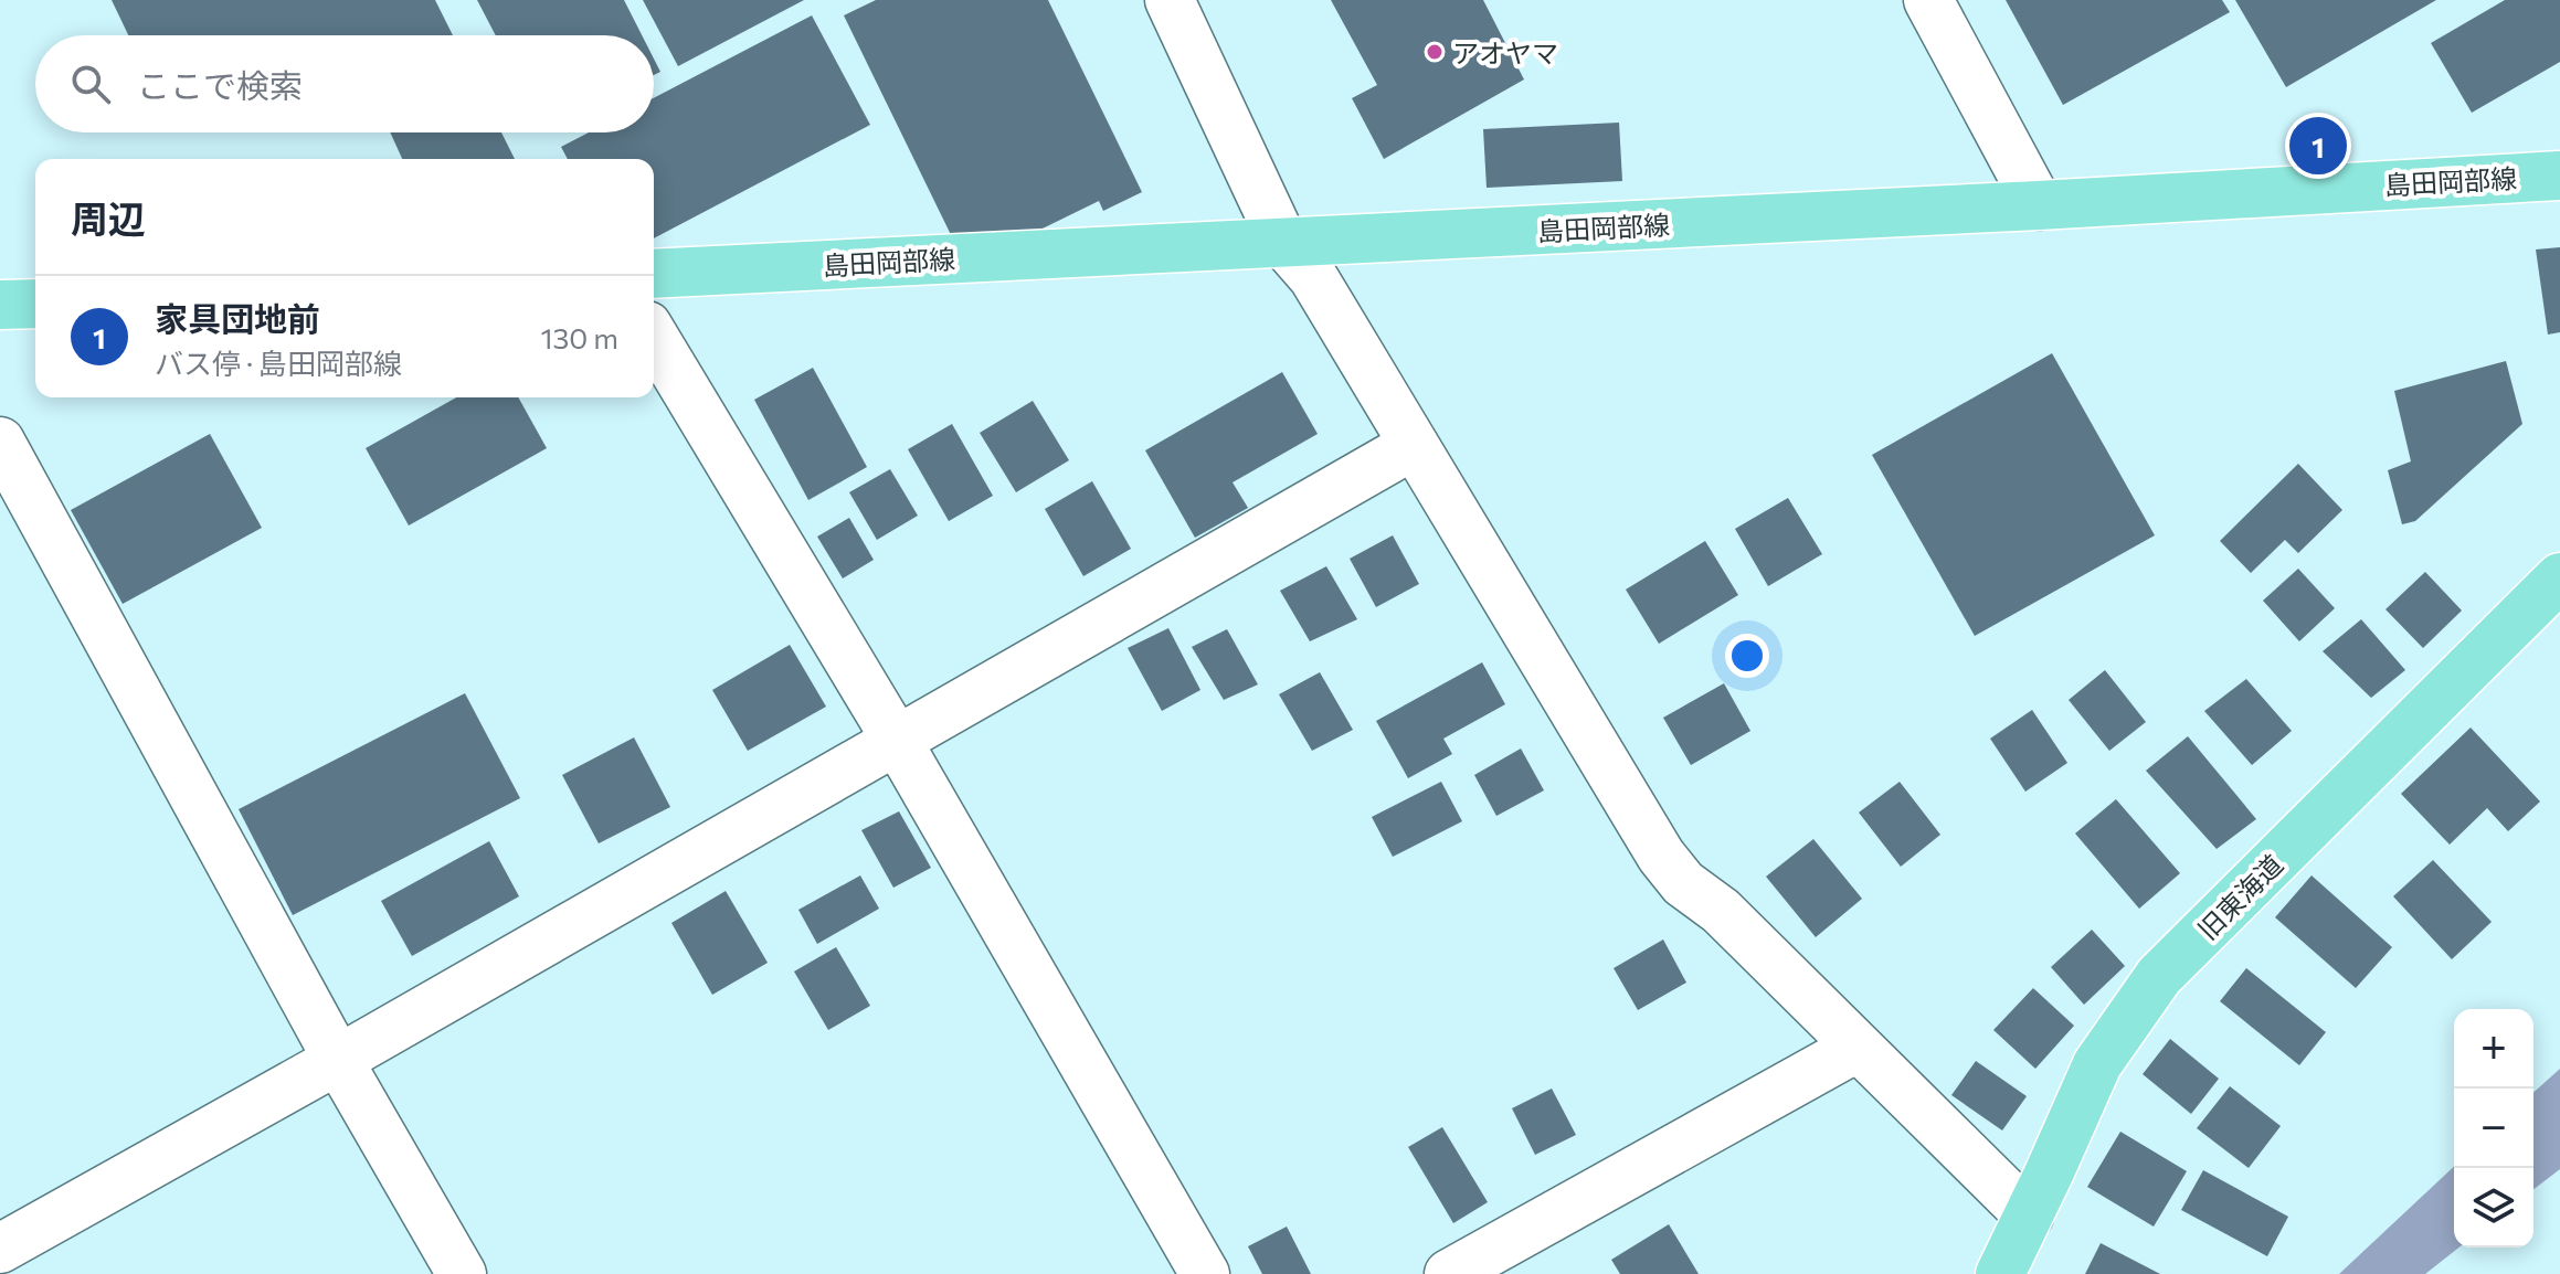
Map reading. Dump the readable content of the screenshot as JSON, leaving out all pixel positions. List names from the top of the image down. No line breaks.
{"streets":{"main road":["島田岡部線","旧東海道"]},"places":["アオヤマ"],"page":{"search":"ここで検索","pins":"1","heading":"周辺","list":[{"mark":"1","name":"家具団地前","note":"バス停 · 島田岡部線","value":"130 m"}],"map_buttons":["+","−"]}}
